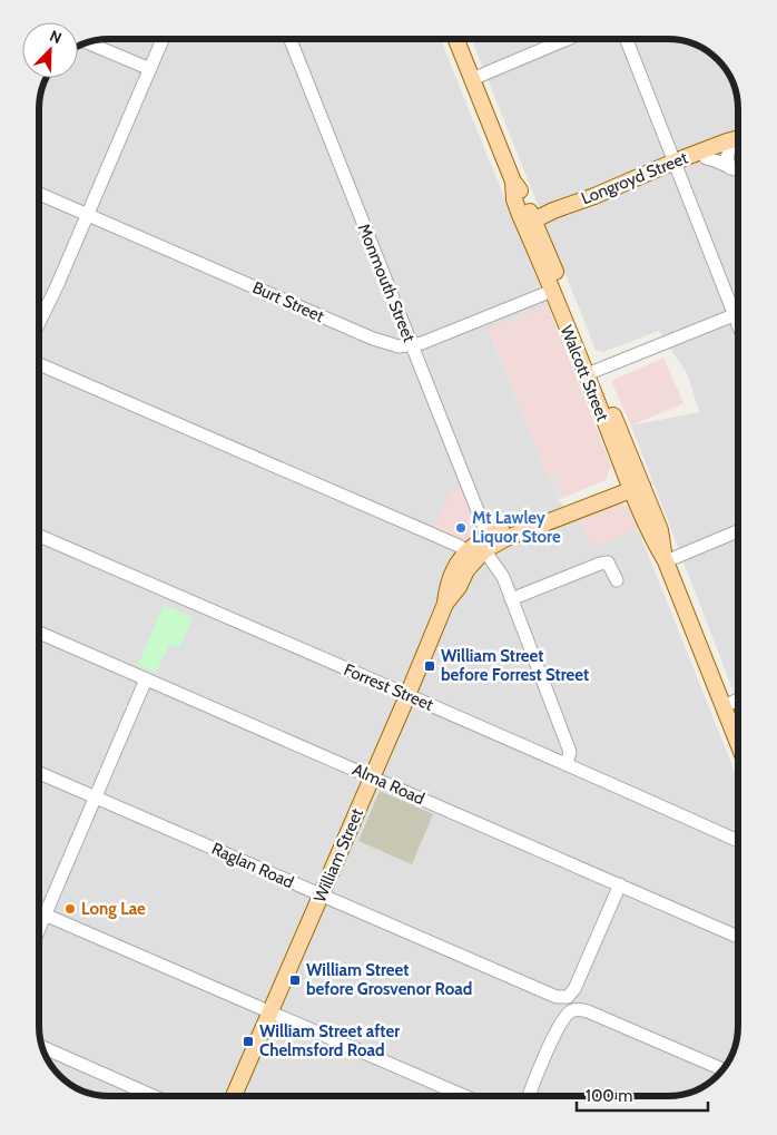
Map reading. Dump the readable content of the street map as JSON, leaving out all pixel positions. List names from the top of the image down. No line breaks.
{"streets":{"main road":["Longroyd Street","Walcott Street","William Street"],"street":["Monmouth Street","Burt Street","Forrest Street","Alma Road","Raglan Road"]},"crossings":[["Longroyd Street","Walcott Street"],["Monmouth Street","Burt Street"],["Monmouth Street","Forrest Street"],["Monmouth Street","William Street"],["Burt Street","Walcott Street"],["Walcott Street","William Street"],["Forrest Street","William Street"],["Alma Road","William Street"],["Alma Road","Raglan Road"],["William Street","Raglan Road"]],"places":{"other":["Mt Lawley Liquor Store","Long Lae"],"transit":["William Street before Forrest Street","William Street before Grosvenor Road","William Street after Chelmsford Road"]},"scale_bar":"100 m","north":"top right"}
